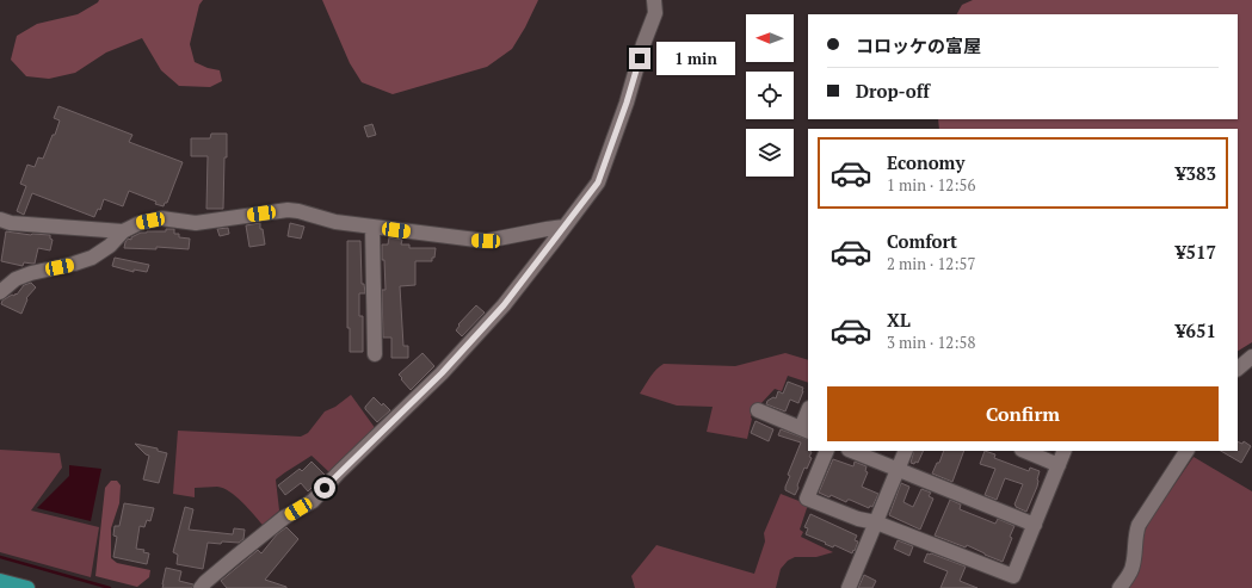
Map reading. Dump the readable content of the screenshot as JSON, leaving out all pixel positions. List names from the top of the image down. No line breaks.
{"north":"left","page":{"banner":["コロッケの富屋","Drop-off"],"bubble":"1 min","list":[{"name":"Economy","note":"1 min · 12:56","value":"¥383"},{"name":"Comfort","note":"2 min · 12:57","value":"¥517"},{"name":"XL","note":"3 min · 12:58","value":"¥651"}],"buttons":"Confirm"}}
